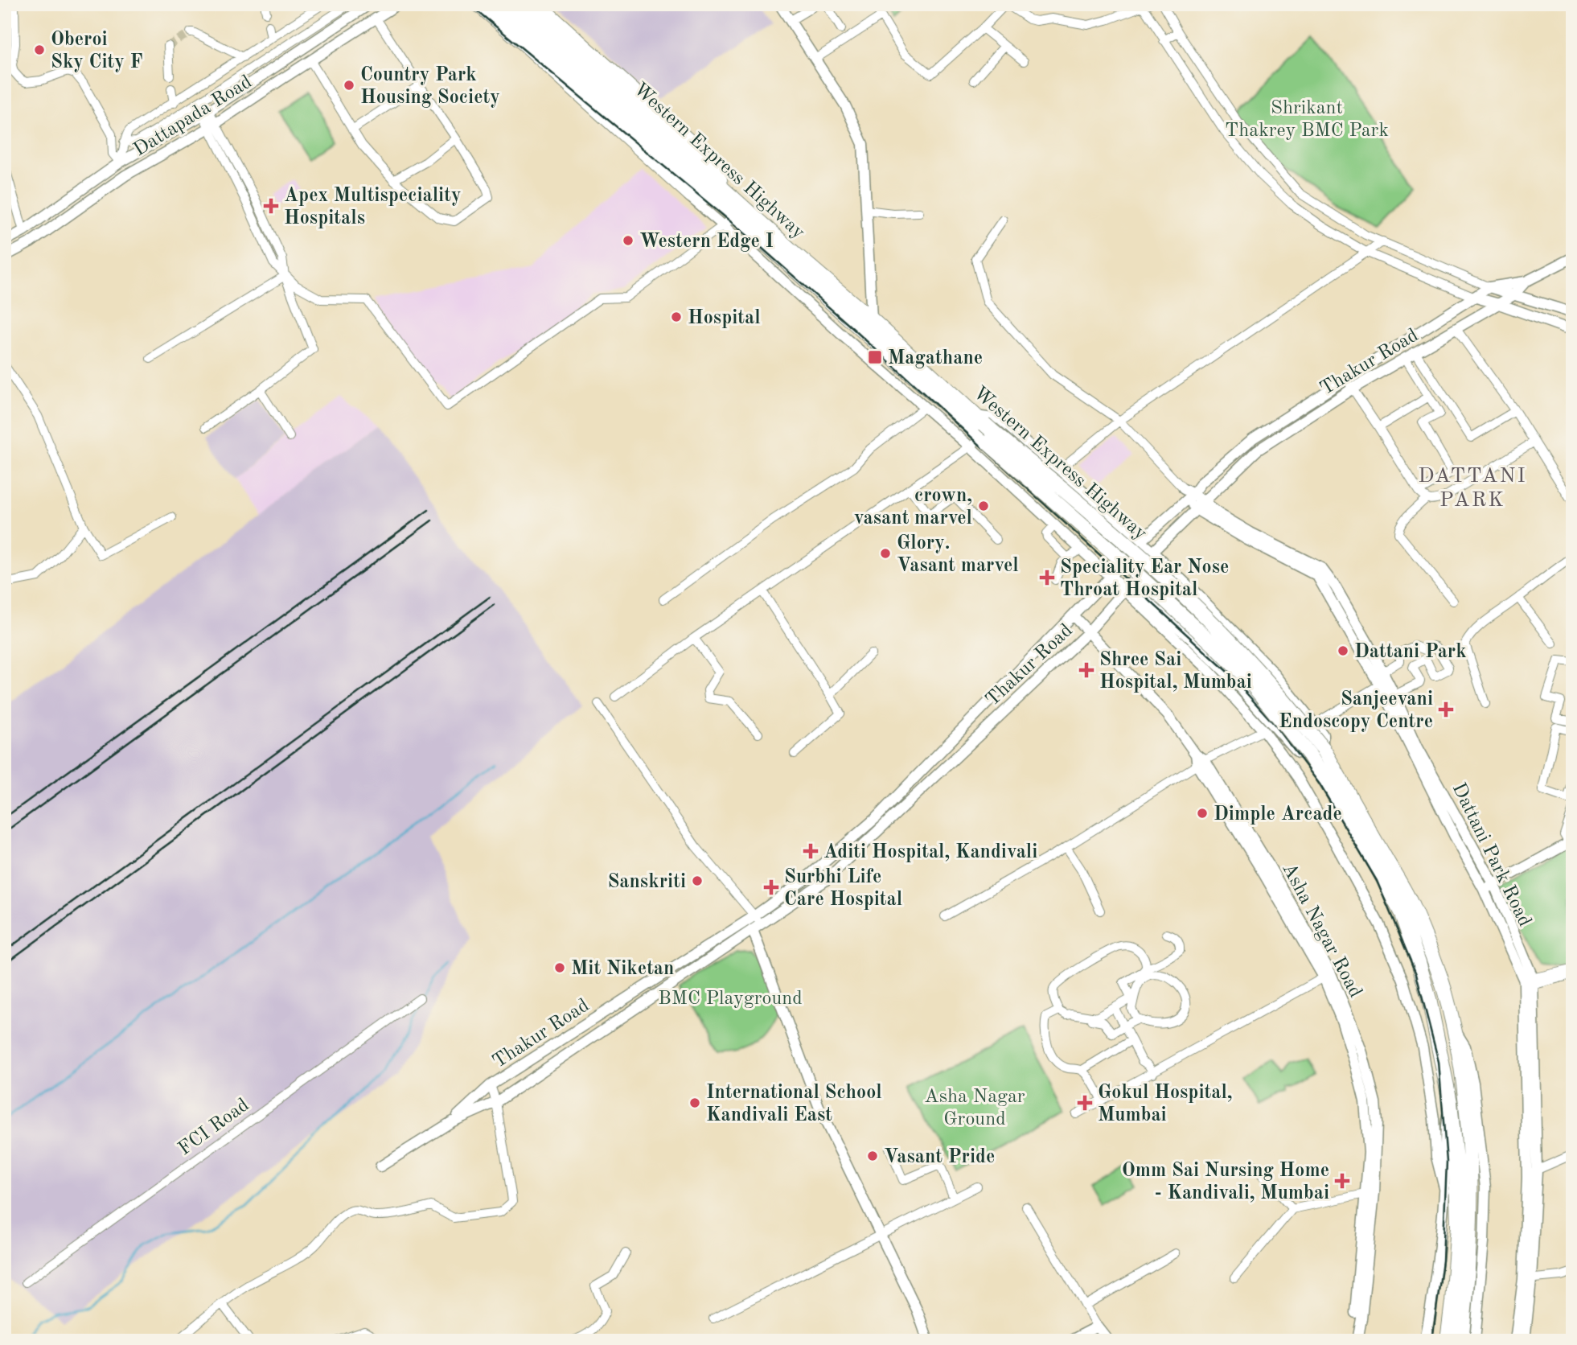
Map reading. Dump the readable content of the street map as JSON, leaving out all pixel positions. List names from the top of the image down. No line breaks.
{"streets":{"highway":["Western Express Highway"],"street":["Dattapada Road","Thakur Road","Dattani Park Road","Asha Nagar Road","FCI Road"]},"crossings":[["Thakur Road","Dattani Park Road"],["Thakur Road","Asha Nagar Road"]],"districts":["DATTANI PARK"],"parks":["Shrikant Thakrey BMC Park","BMC Playground","Asha Nagar Ground"],"places":{"other":["Oberoi Sky City F","Country Park Housing Society","Western Edge I","Hospital","crown, vasant marvel","Glory. Vasant marvel","Dattani Park","Dimple Arcade","Sanskriti","Mit Niketan","International School Kandivali East","Vasant Pride"],"health":["Apex Multispeciality Hospitals","Speciality Ear Nose Throat Hospital","Shree Sai Hospital, Mumbai","Sanjeevani Endoscopy Centre","Aditi Hospital, Kandivali","Surbhi Life Care Hospital","Gokul Hospital, Mumbai","Omm Sai Nursing Home - Kandivali, Mumbai"],"transit":["Magathane"]}}
